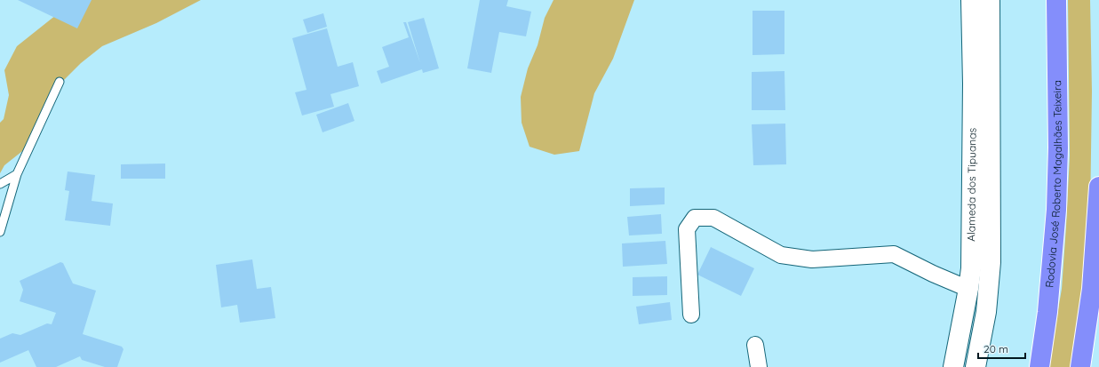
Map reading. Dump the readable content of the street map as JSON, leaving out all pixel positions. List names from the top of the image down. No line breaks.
{"streets":{"highway":["Rodovia José Roberto Magalhães Teixeira"],"street":["Alameda dos Tipuanas"]},"scale_bar":"20 m"}
